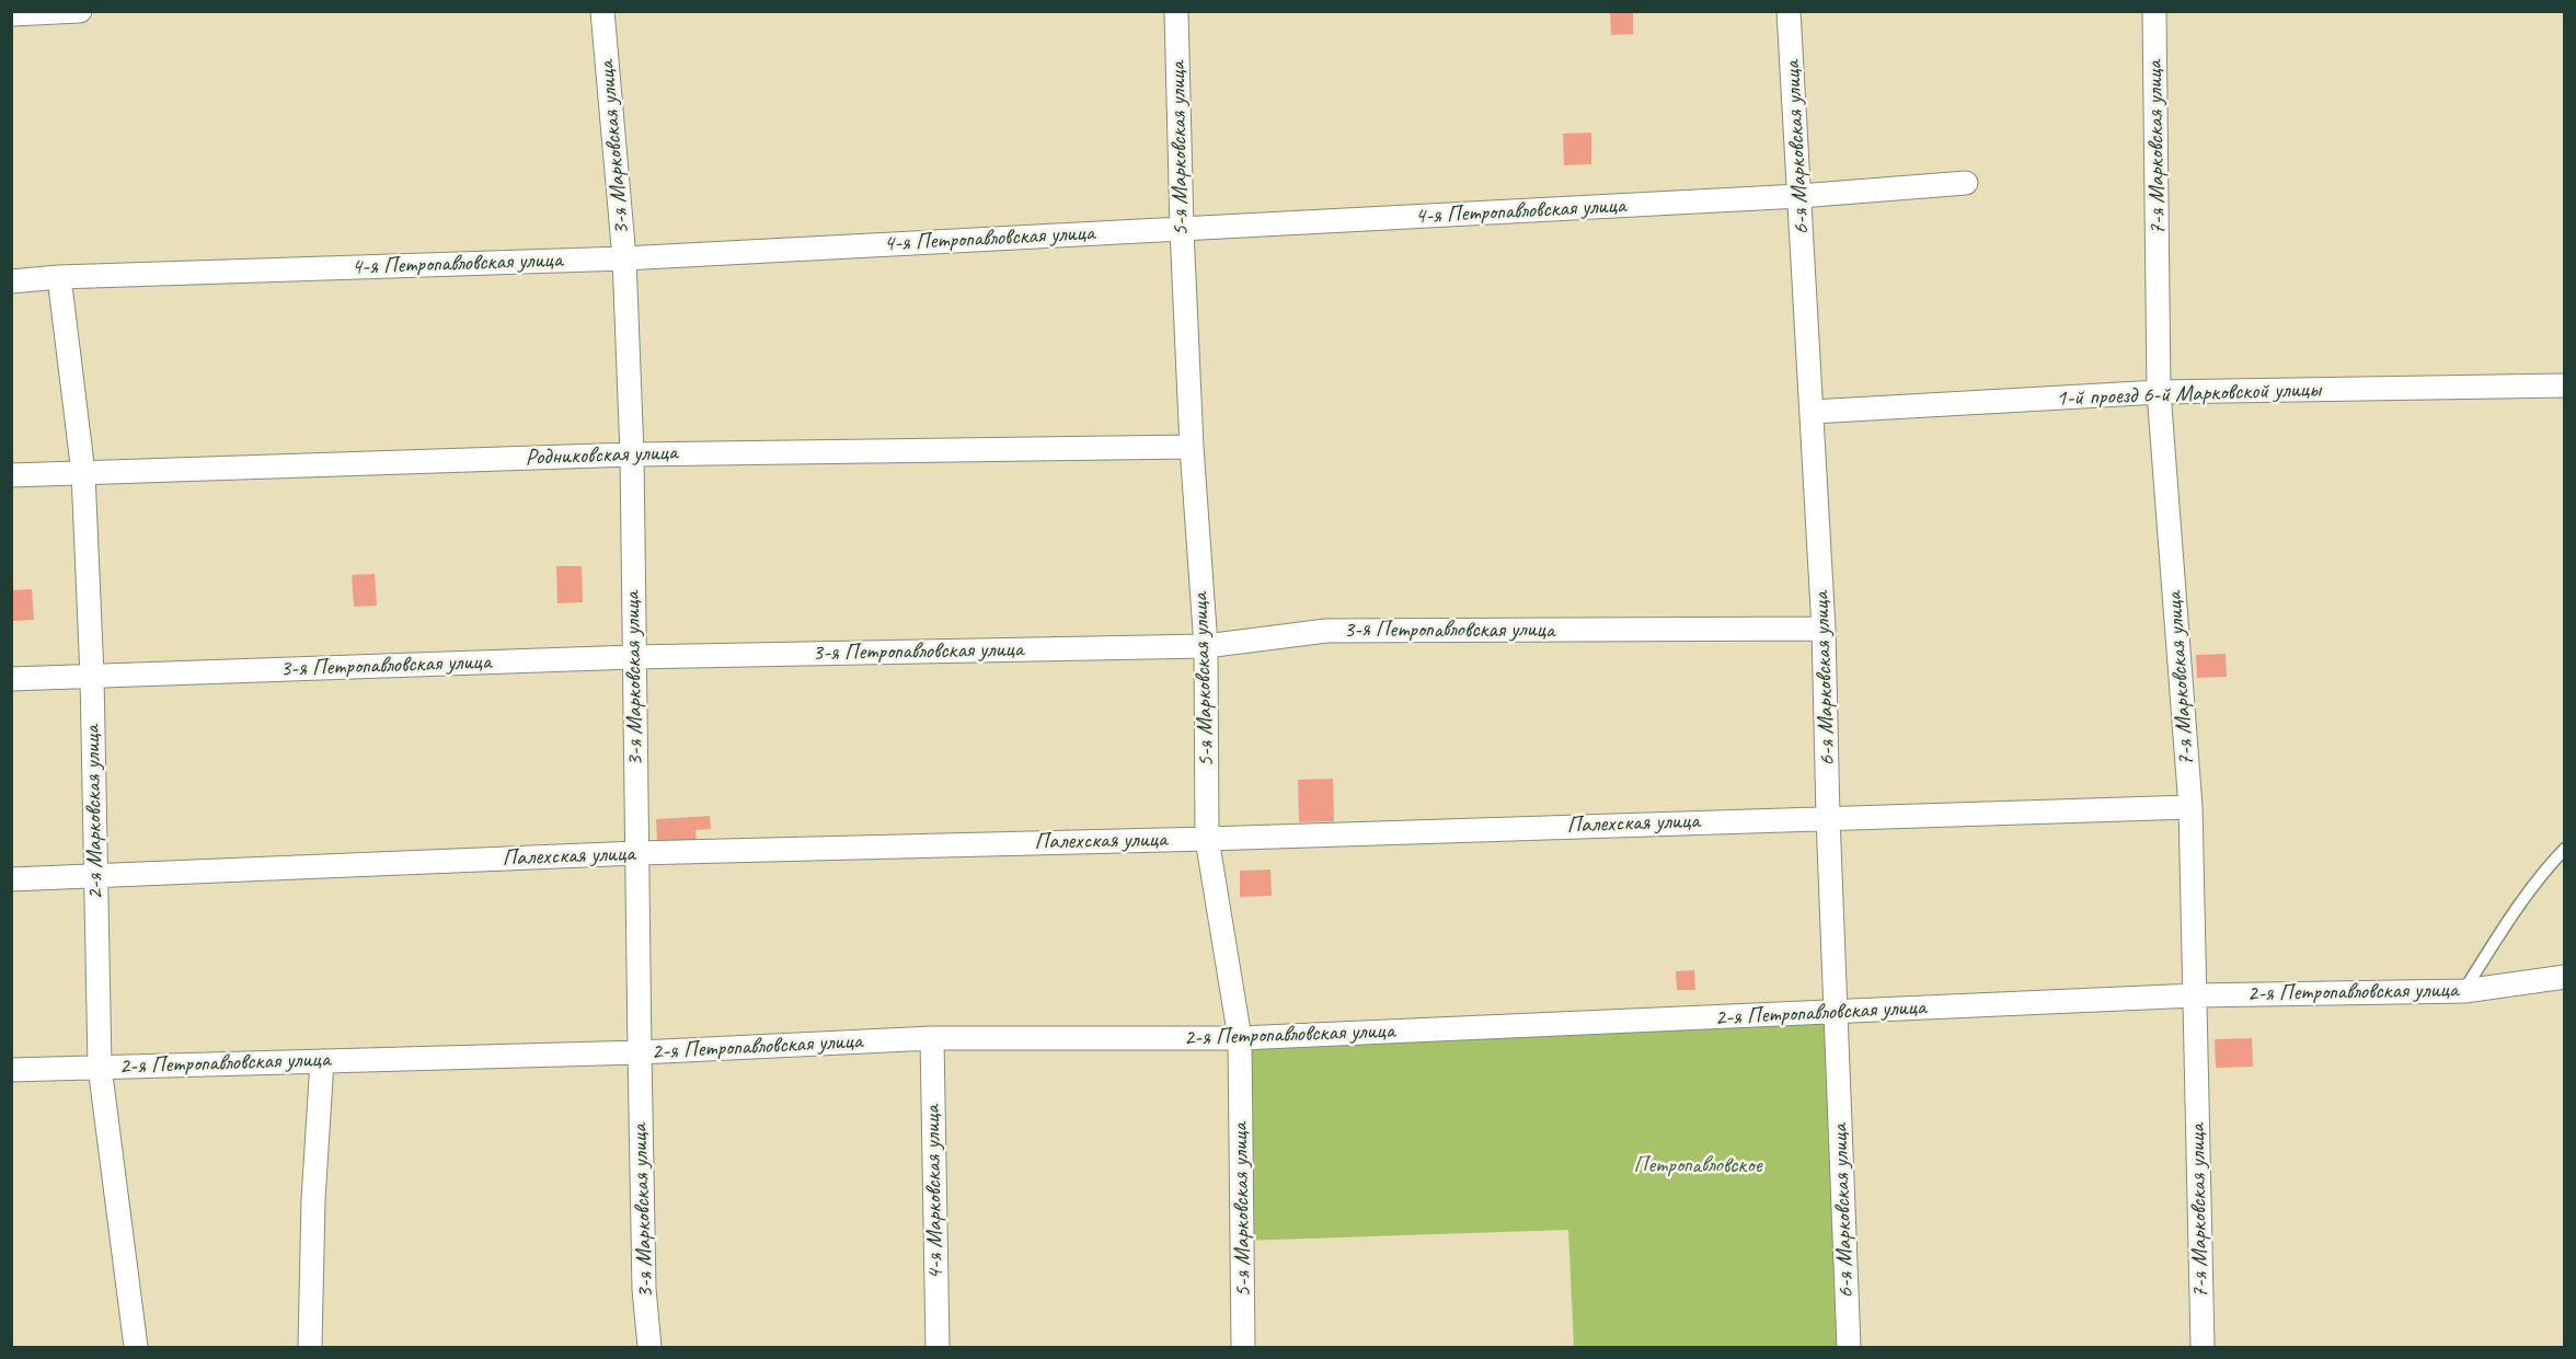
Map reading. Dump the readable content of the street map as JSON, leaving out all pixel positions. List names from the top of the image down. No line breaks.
{"streets":{"street":["3-я Марковская улица","6-я Марковская улица","7-я Марковская улица","5-я Марковская улица","4-я Петропавловская улица","1-й проезд 6-й Марковской улицы","Родниковская улица","3-я Петропавловская улица","2-я Марковская улица","Палехская улица","2-я Петропавловская улица","4-я Марковская улица"]},"crossings":[["3-я Марковская улица","4-я Петропавловская улица"],["3-я Марковская улица","Родниковская улица"],["3-я Марковская улица","3-я Петропавловская улица"],["3-я Марковская улица","Палехская улица"],["3-я Марковская улица","2-я Петропавловская улица"],["6-я Марковская улица","4-я Петропавловская улица"],["6-я Марковская улица","1-й проезд 6-й Марковской улицы"],["6-я Марковская улица","3-я Петропавловская улица"],["6-я Марковская улица","Палехская улица"],["6-я Марковская улица","2-я Петропавловская улица"],["7-я Марковская улица","1-й проезд 6-й Марковской улицы"],["7-я Марковская улица","Палехская улица"],["7-я Марковская улица","2-я Петропавловская улица"],["5-я Марковская улица","4-я Петропавловская улица"],["5-я Марковская улица","Родниковская улица"],["5-я Марковская улица","3-я Петропавловская улица"],["5-я Марковская улица","Палехская улица"],["5-я Марковская улица","2-я Петропавловская улица"],["4-я Петропавловская улица","2-я Марковская улица"],["Родниковская улица","2-я Марковская улица"],["3-я Петропавловская улица","2-я Марковская улица"],["2-я Марковская улица","Палехская улица"],["2-я Марковская улица","2-я Петропавловская улица"],["2-я Петропавловская улица","4-я Марковская улица"]],"parks":["Петропавловское"]}
